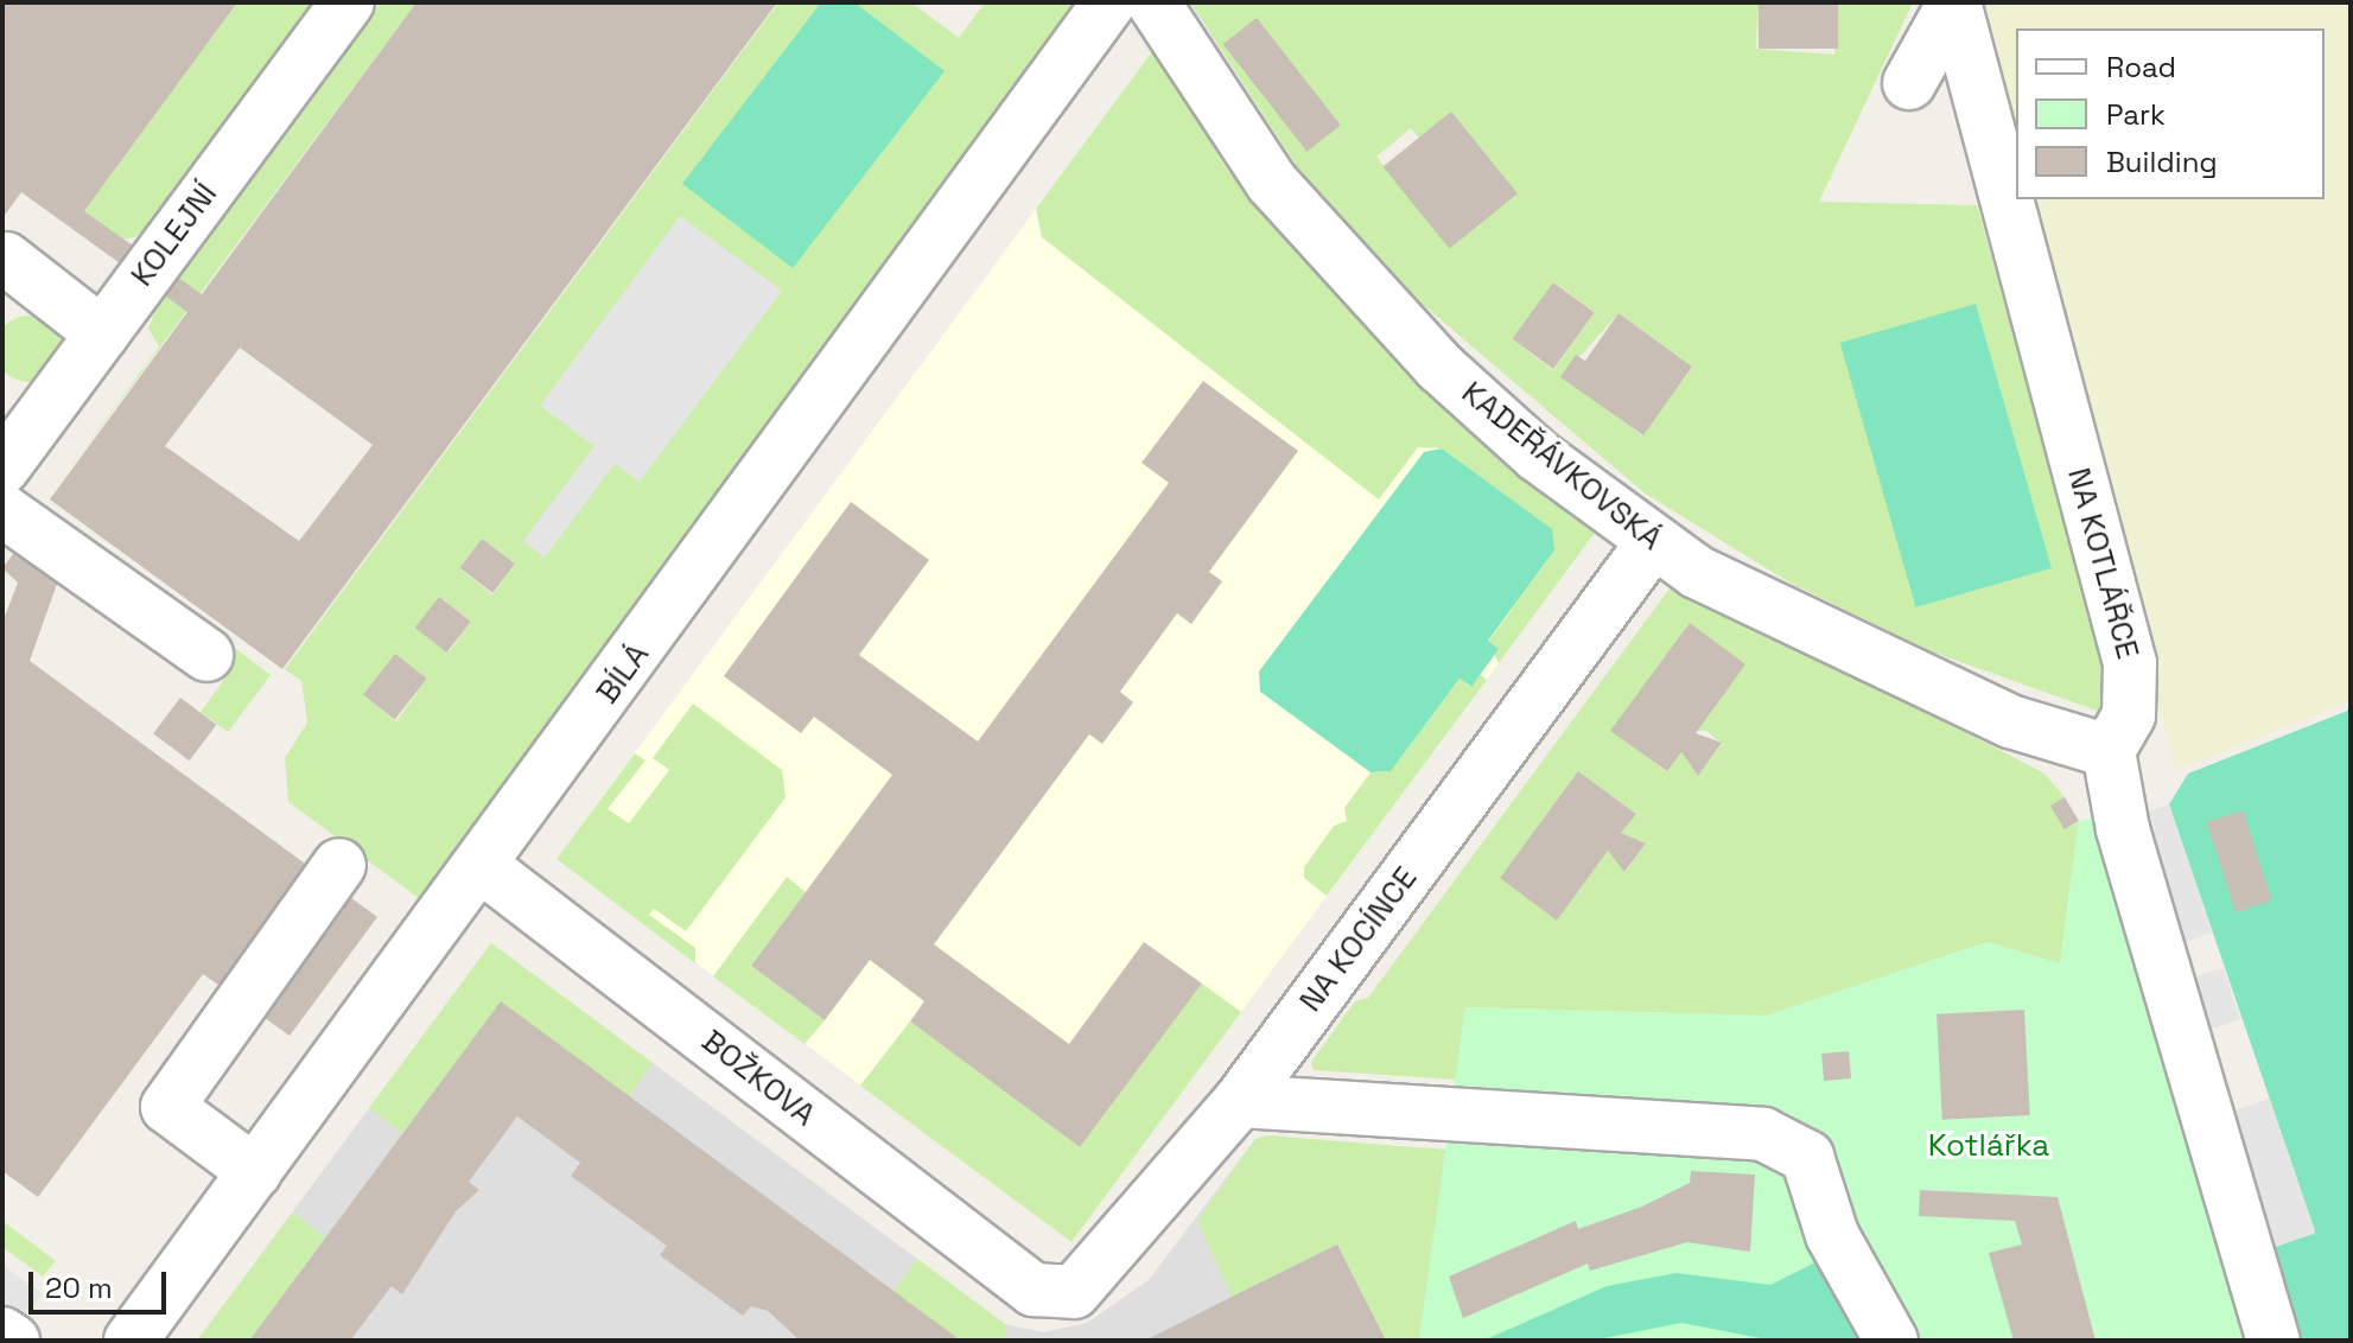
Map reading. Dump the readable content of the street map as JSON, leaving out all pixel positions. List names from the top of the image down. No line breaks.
{"streets":{"street":["KOLEJNÍ","KADEŘÁVKOVSKÁ","NA KOTLÁŘCE","BÍLÁ","NA KOCÍNCE","BOŽKOVA"]},"crossings":[["KADEŘÁVKOVSKÁ","NA KOTLÁŘCE"],["KADEŘÁVKOVSKÁ","NA KOCÍNCE"],["BÍLÁ","BOŽKOVA"],["NA KOCÍNCE","BOŽKOVA"]],"parks":["Kotlářka"],"legend":["Road","Park","Building"],"scale_bar":"20 m"}
